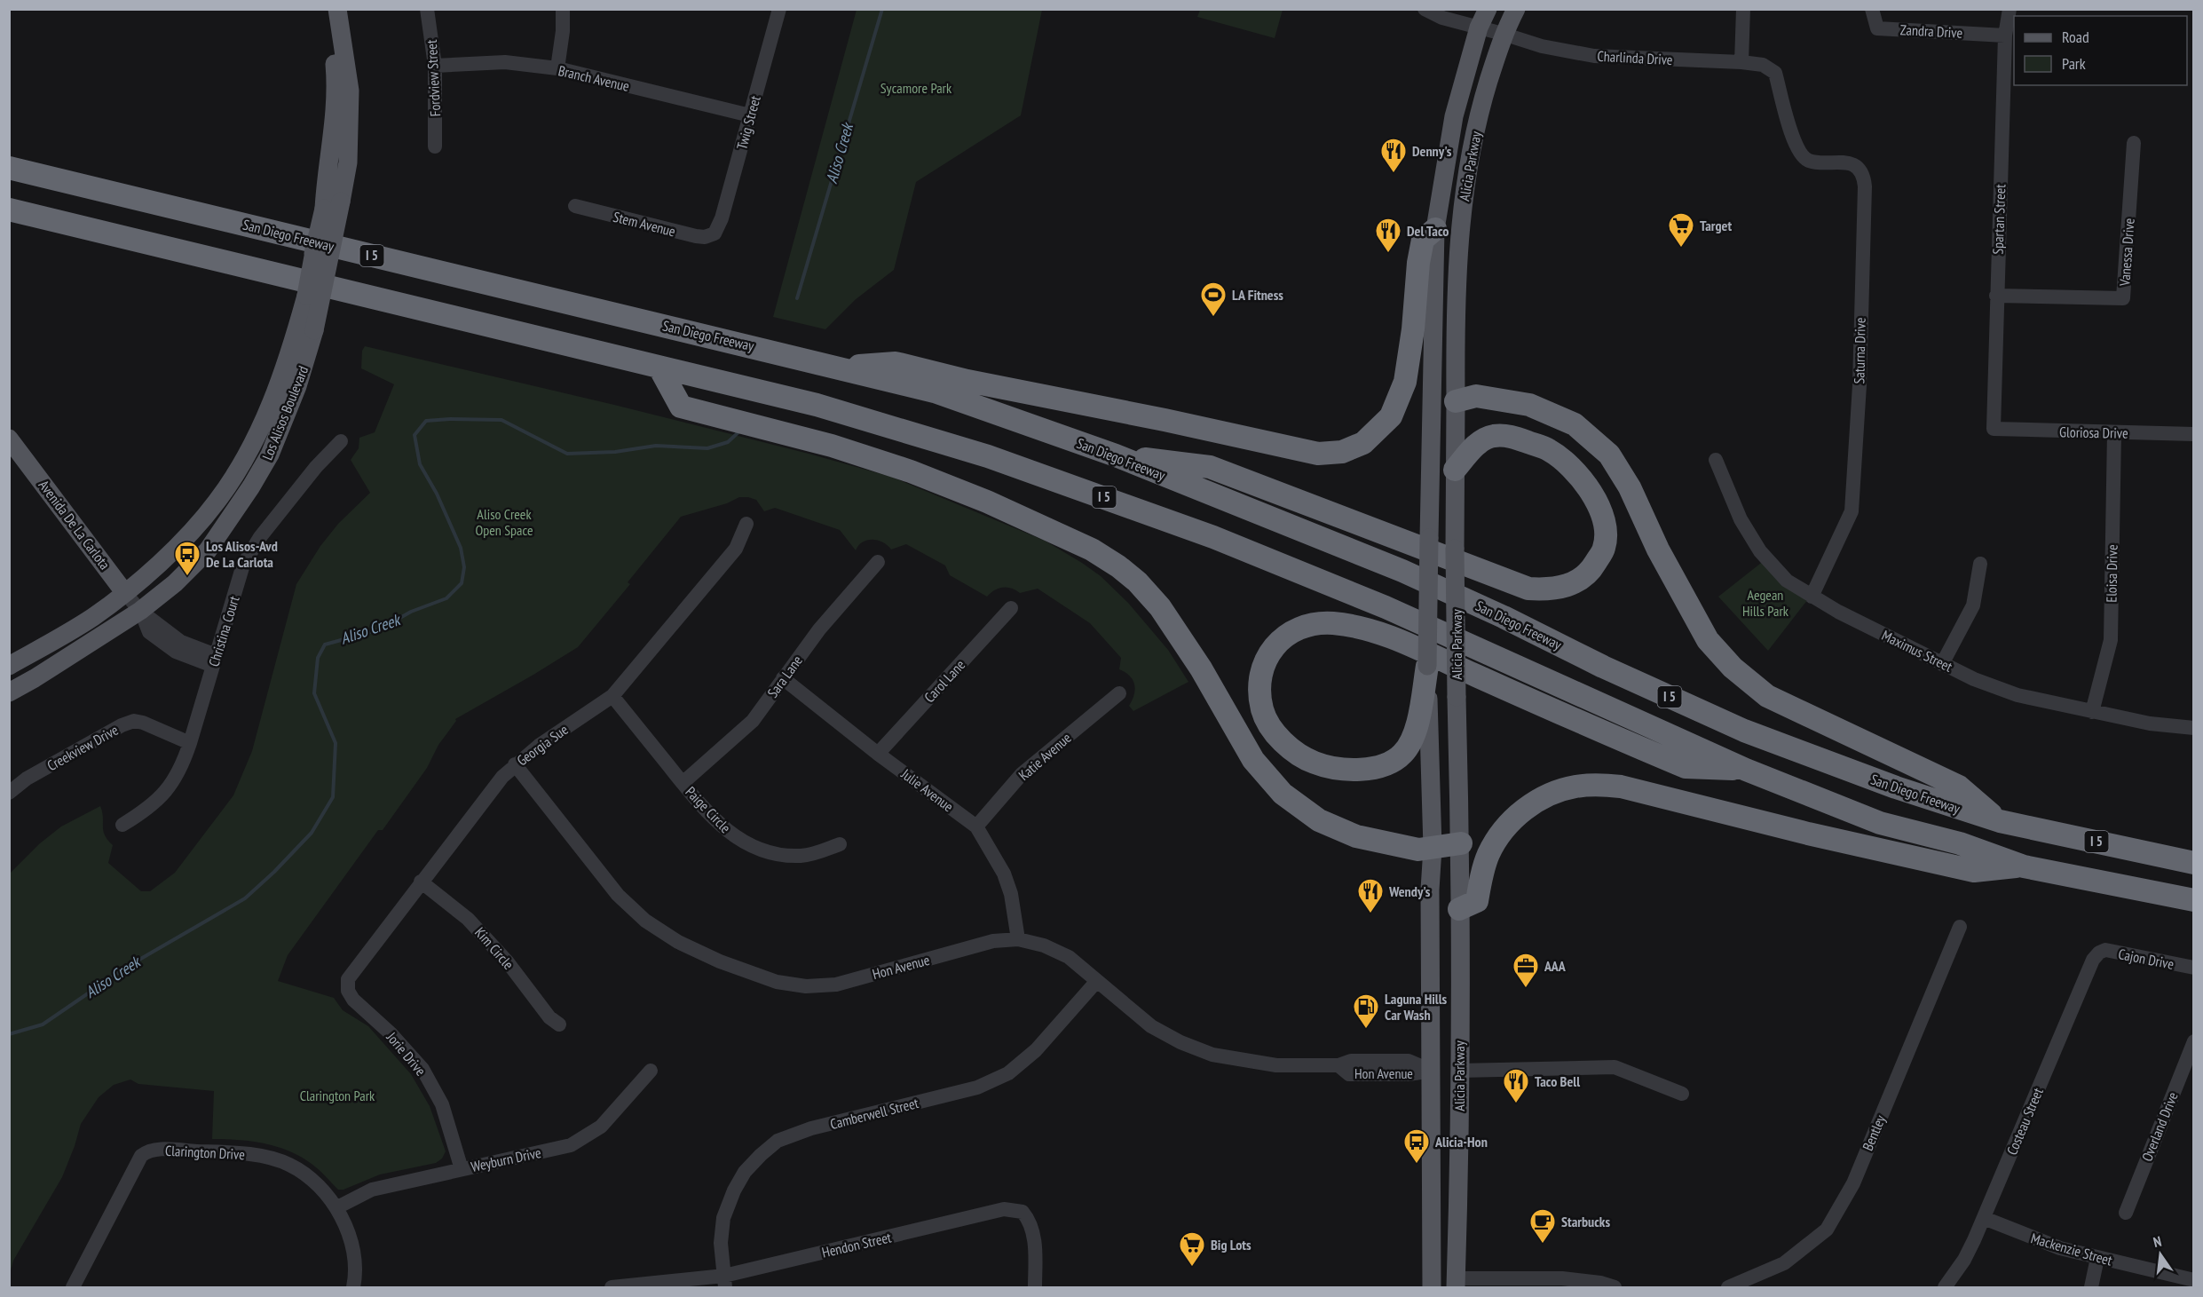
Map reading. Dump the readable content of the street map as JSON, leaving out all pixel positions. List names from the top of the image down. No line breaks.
{"streets":{"highway":["San Diego Freeway","I 5"],"main road":["Alicia Parkway","Los Alisos Boulevard","Avenida De La Carlota"],"street":["Zandra Drive","Charlinda Drive","Fordview Street","Branch Avenue","Twig Street","Spartan Street","Stem Avenue","Vanessa Drive","Saturna Drive","Gloriosa Drive","Eloisa Drive","Christina Court","Maximus Street","Sara Lane","Carol Lane","Georgia Sue","Creekview Drive","Katie Avenue","Julie Avenue","Paige Circle","Kim Circle","Cajon Drive","Hon Avenue","Jorie Drive","Camberwell Street","Costeau Street","Overland Drive","Bentley","Clarington Drive","Weyburn Drive","Hendon Street","Mackenzie Street"]},"crossings":[["Zandra Drive","Spartan Street"],["Charlinda Drive","Alicia Parkway"],["Charlinda Drive","Saturna Drive"],["Fordview Street","Branch Avenue"],["Branch Avenue","Twig Street"],["Twig Street","Stem Avenue"],["Alicia Parkway","Hon Avenue"],["Spartan Street","Vanessa Drive"],["Spartan Street","Gloriosa Drive"],["Saturna Drive","Maximus Street"],["Los Alisos Boulevard","Avenida De La Carlota"],["Gloriosa Drive","Eloisa Drive"],["Avenida De La Carlota","Christina Court"],["Eloisa Drive","Maximus Street"],["Christina Court","Creekview Drive"],["Sara Lane","Julie Avenue"],["Sara Lane","Paige Circle"],["Carol Lane","Julie Avenue"],["Georgia Sue","Paige Circle"],["Georgia Sue","Kim Circle"],["Georgia Sue","Hon Avenue"],["Georgia Sue","Jorie Drive"],["Katie Avenue","Julie Avenue"],["Julie Avenue","Hon Avenue"],["Cajon Drive","Costeau Street"],["Hon Avenue","Camberwell Street"],["Jorie Drive","Weyburn Drive"],["Camberwell Street","Hendon Street"],["Costeau Street","Mackenzie Street"],["Clarington Drive","Weyburn Drive"]],"water":["Aliso Creek"],"parks":["Sycamore Park","Aliso Creek Open Space","Aegean Hills Park","Clarington Park"],"places":{"restaurant":["Denny's","Del Taco","Wendy's","Taco Bell"],"supermarket":["Target","Big Lots"],"sports":["LA Fitness"],"bus stop":["Los Alisos-Avd De La Carlota","Alicia-Hon"],"office":["AAA"],"fuel station":["Laguna Hills Car Wash"],"cafe":["Starbucks"]},"legend":["Road","Park"],"north":"top"}
